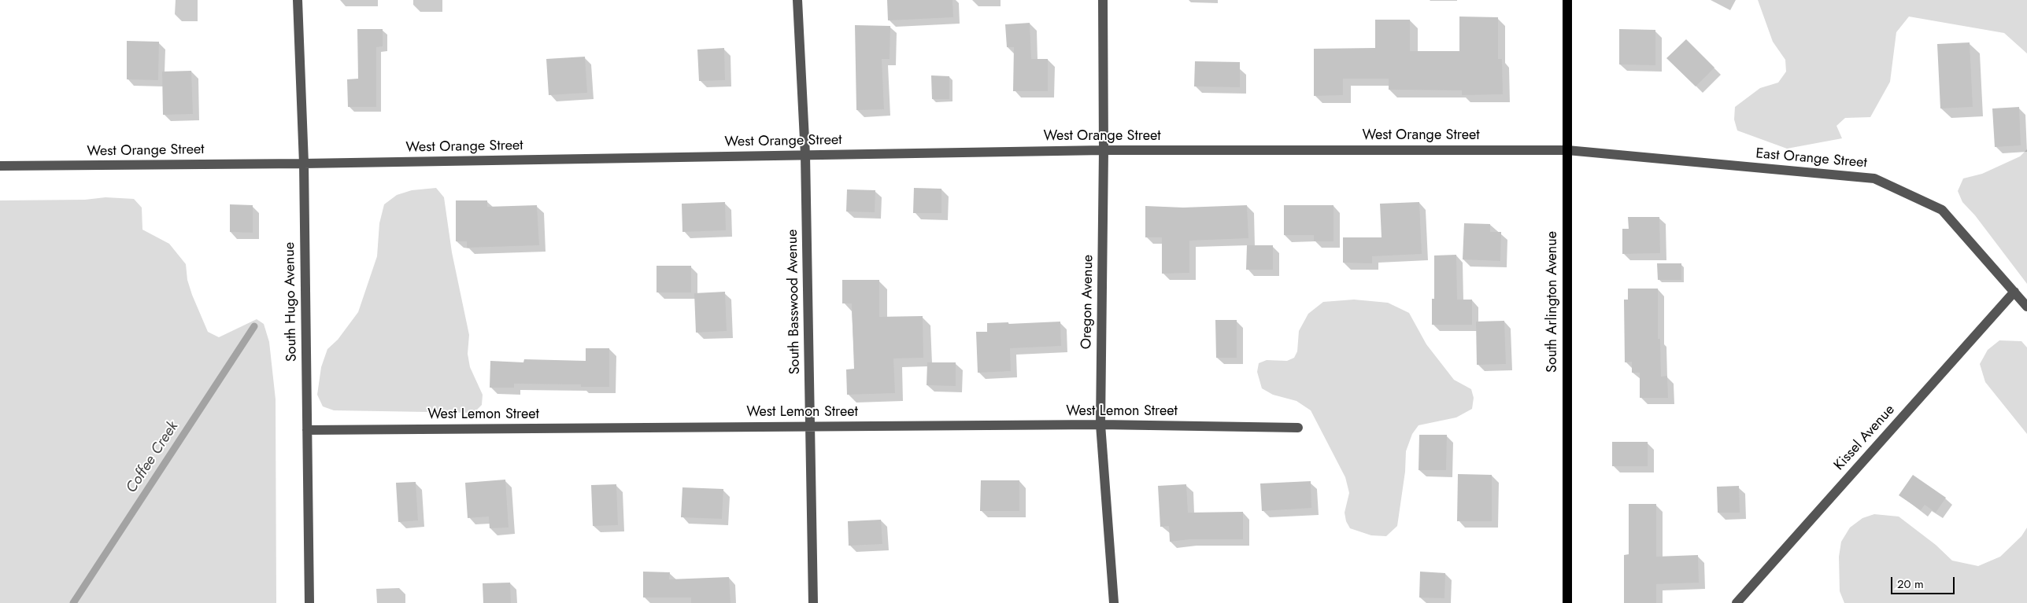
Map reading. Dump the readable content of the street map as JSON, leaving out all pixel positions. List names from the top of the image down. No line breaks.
{"streets":{"main road":["South Arlington Avenue"],"street":["West Orange Street","East Orange Street","South Hugo Avenue","South Basswood Avenue","Oregon Avenue","West Lemon Street","Kissel Avenue"]},"crossings":[["West Orange Street","East Orange Street"],["West Orange Street","South Hugo Avenue"],["West Orange Street","South Basswood Avenue"],["West Orange Street","Oregon Avenue"],["West Orange Street","South Arlington Avenue"],["East Orange Street","South Arlington Avenue"],["East Orange Street","Kissel Avenue"],["South Hugo Avenue","West Lemon Street"],["South Basswood Avenue","West Lemon Street"],["Oregon Avenue","West Lemon Street"]],"water":["Coffee Creek"],"scale_bar":"20 m"}
